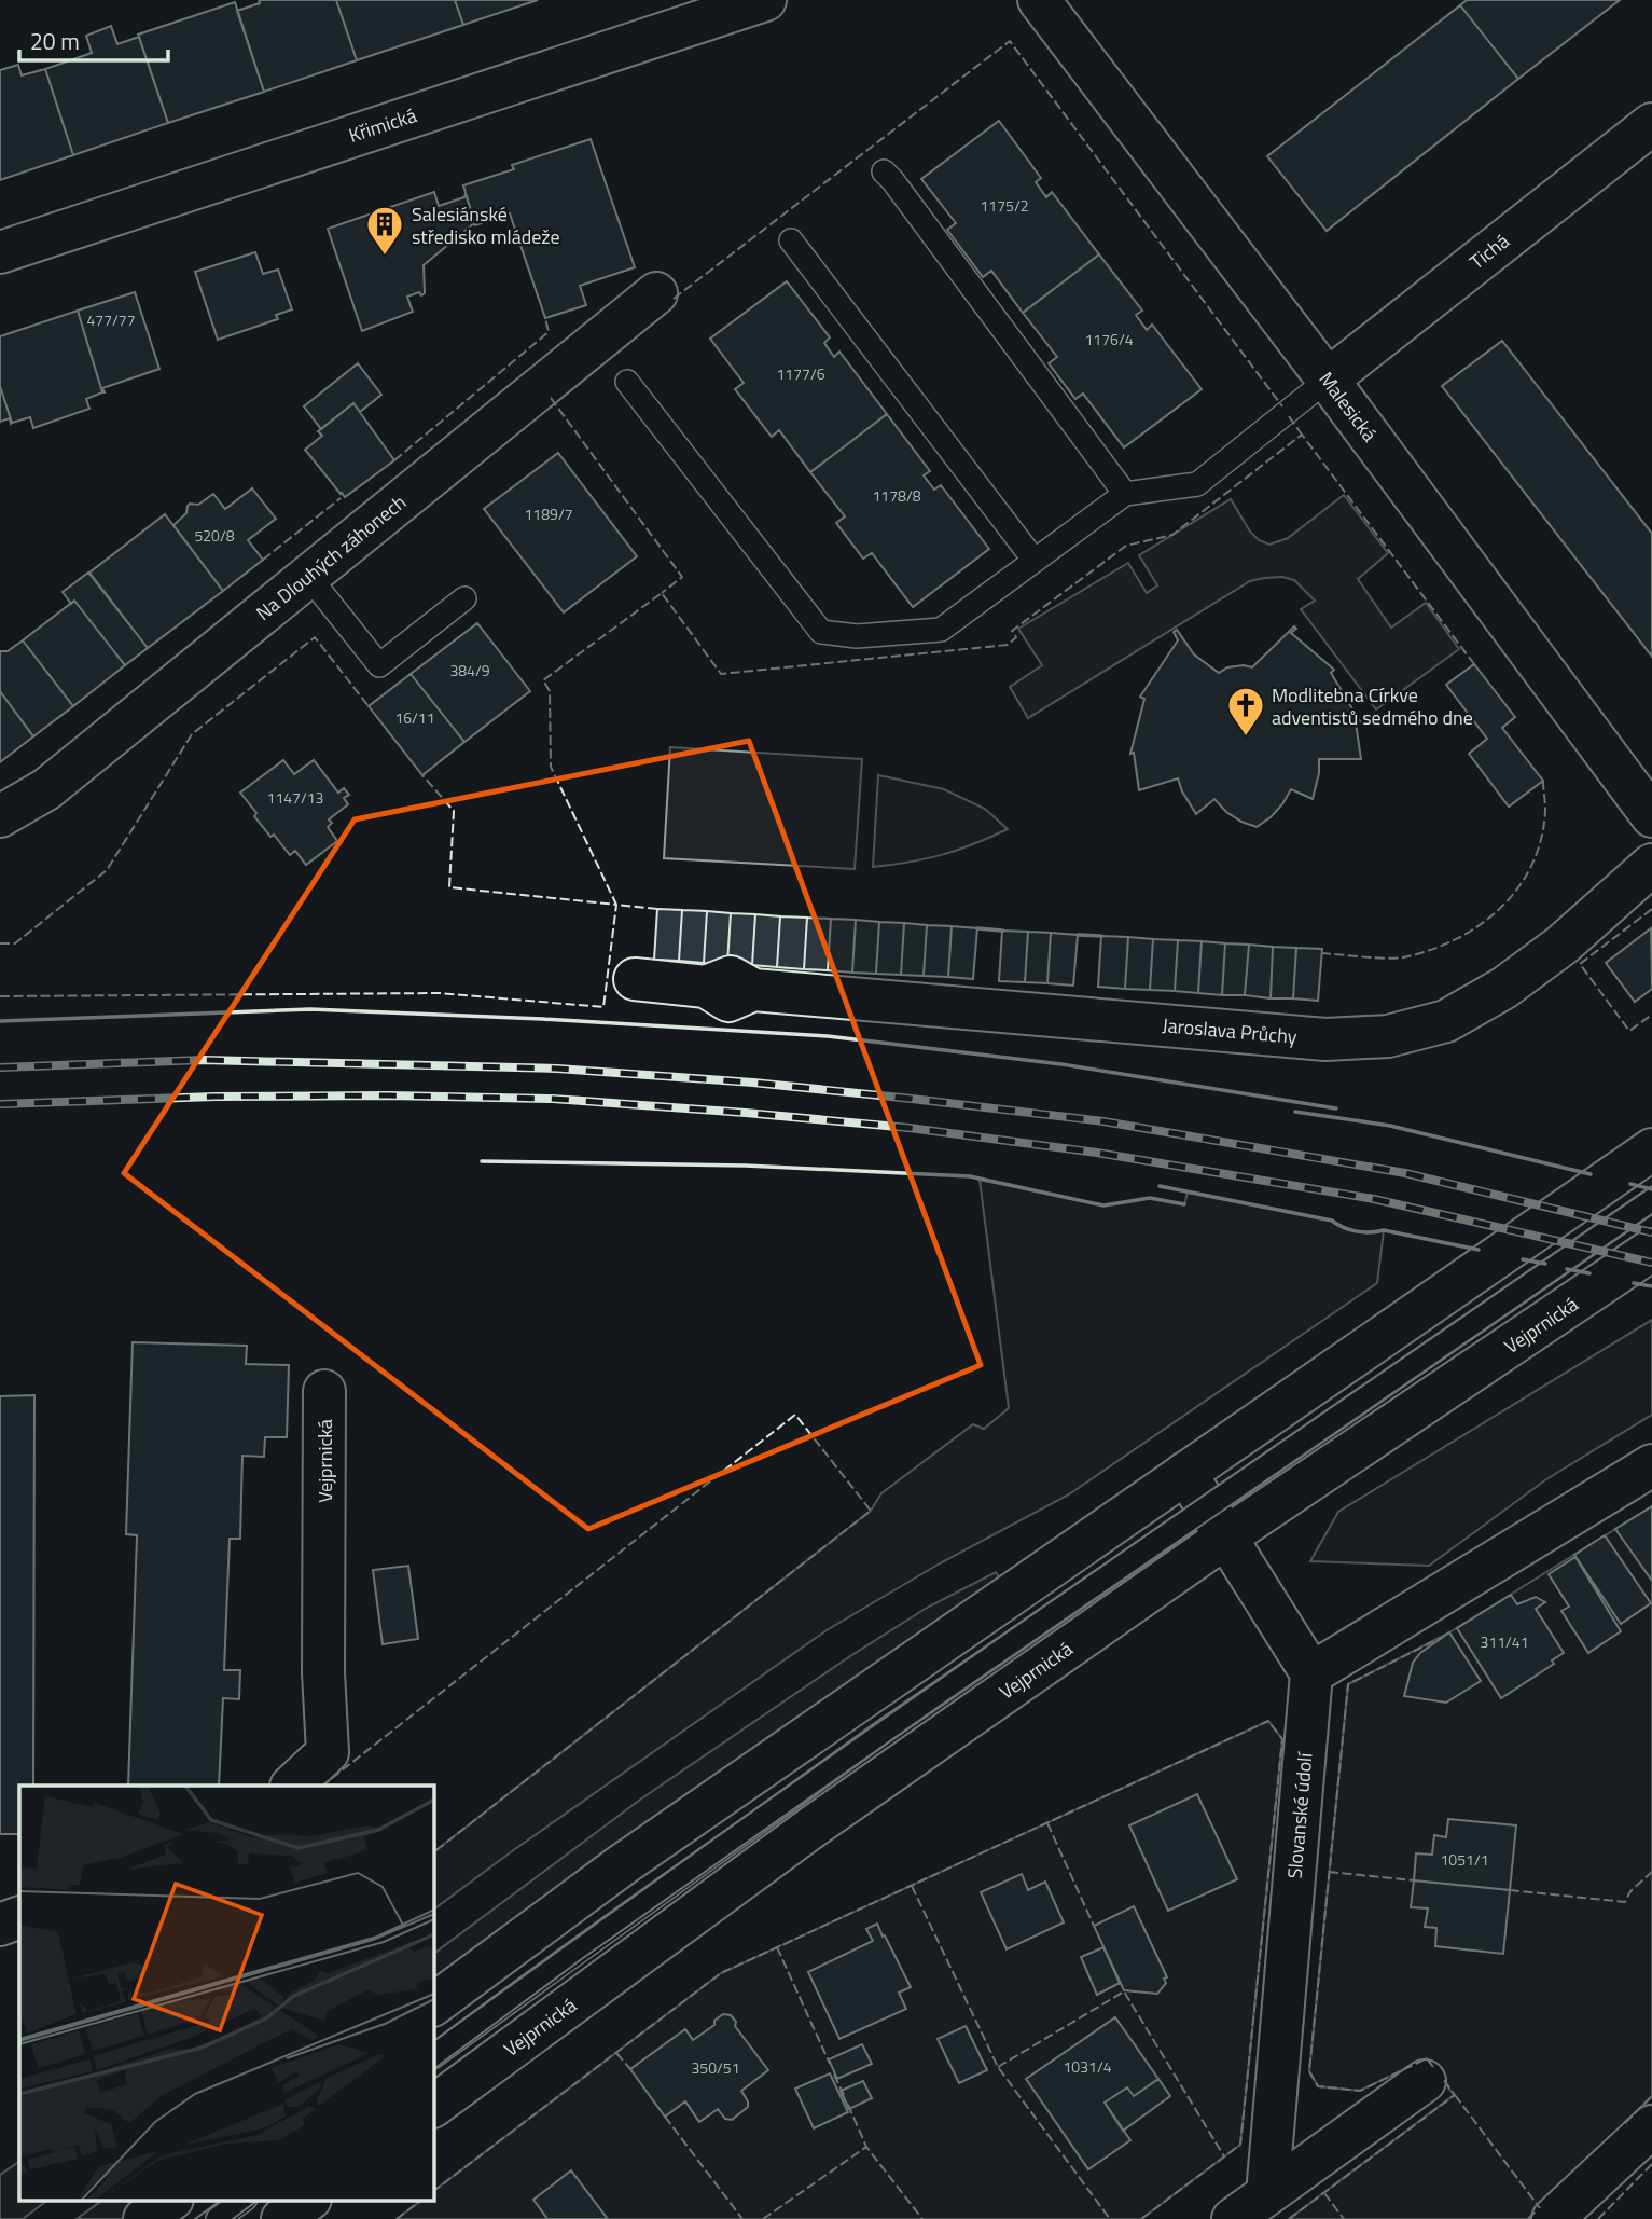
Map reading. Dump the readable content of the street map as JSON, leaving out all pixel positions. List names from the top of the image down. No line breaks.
{"streets":{"street":["Křimická","Tichá","Malesická","Na Dlouhých záhonech","Jaroslava Průchy","Vejprnická","Slovanské údolí"]},"crossings":[["Tichá","Malesická"]],"places":{"building":["Salesiánské středisko mládeže"],"church":["Modlitebna Církve adventistů sedmého dne"]},"house_numbers":["1175/2","477/77","1176/4","1177/6","1178/8","1189/7","520/8","384/9","16/11","1147/13","311/41","1051/1","1031/4","350/51"],"scale_bar":"20 m"}
